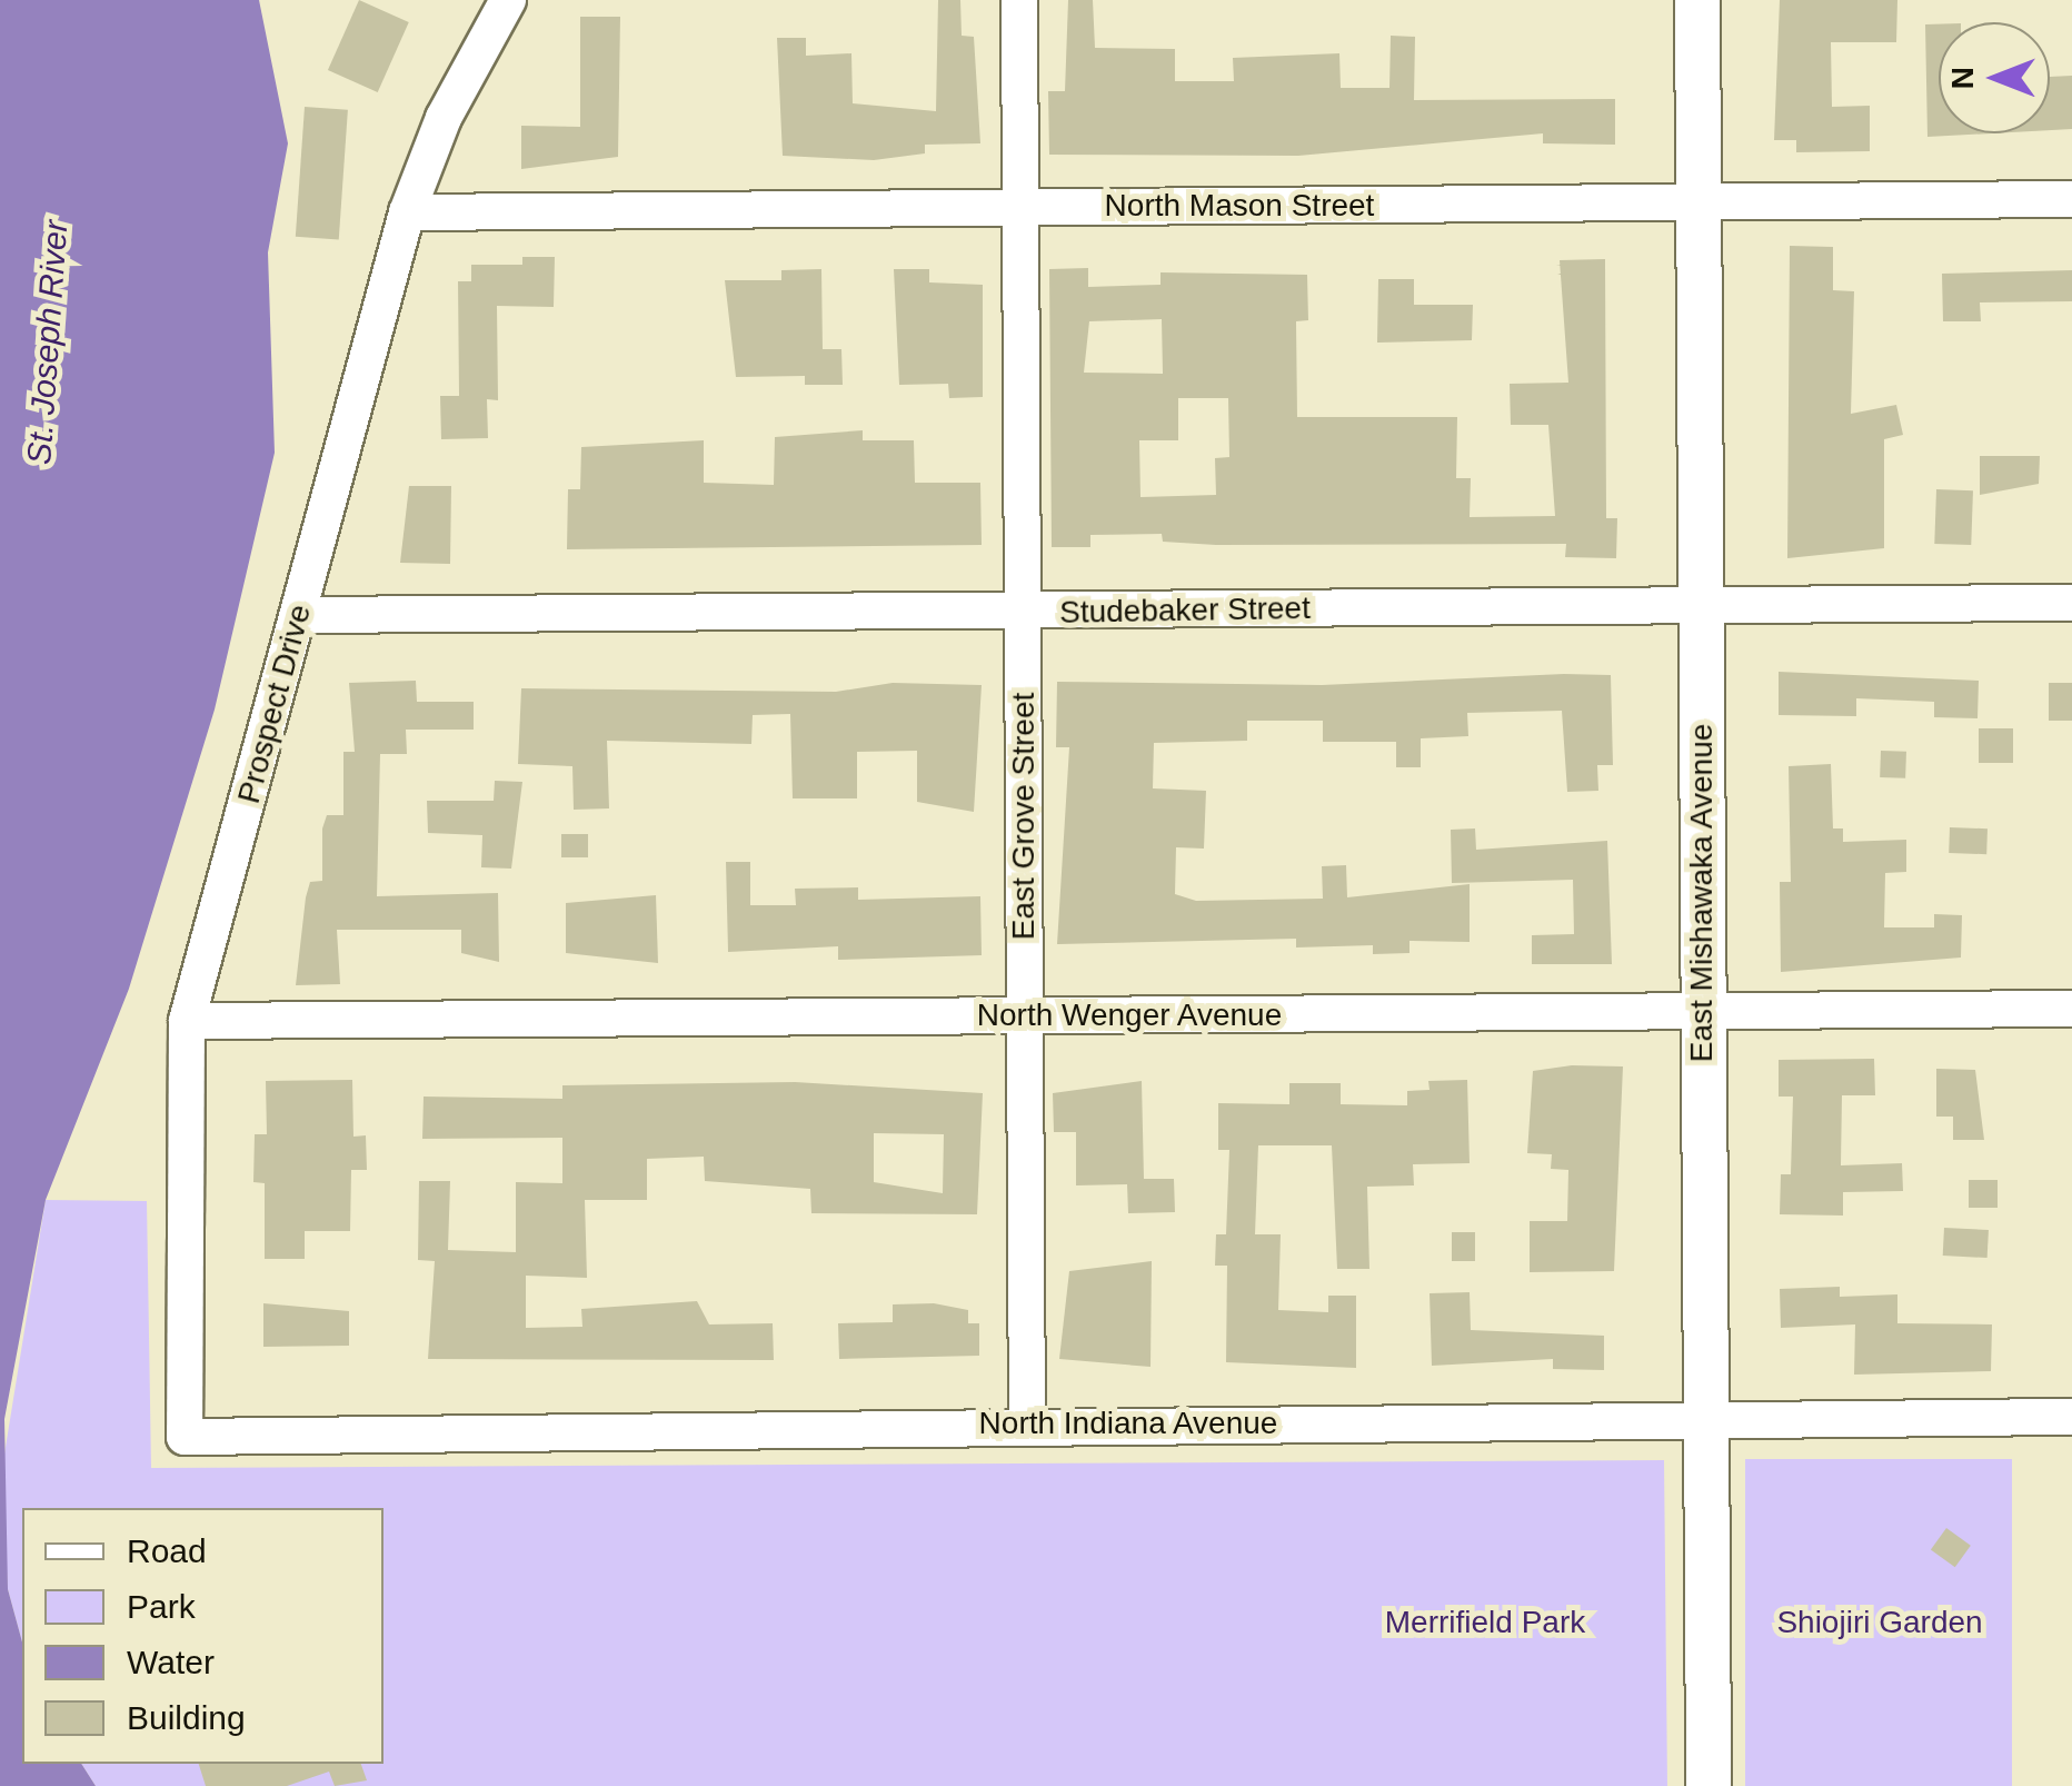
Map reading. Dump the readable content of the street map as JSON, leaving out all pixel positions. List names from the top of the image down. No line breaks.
{"streets":{"street":["North Mason Street","Studebaker Street","Prospect Drive","East Grove Street","East Mishawaka Avenue","North Wenger Avenue","North Indiana Avenue"]},"crossings":[["North Mason Street","Prospect Drive"],["North Mason Street","East Grove Street"],["North Mason Street","East Mishawaka Avenue"],["Studebaker Street","Prospect Drive"],["Studebaker Street","East Grove Street"],["Studebaker Street","East Mishawaka Avenue"],["Prospect Drive","North Wenger Avenue"],["Prospect Drive","North Indiana Avenue"],["East Grove Street","North Wenger Avenue"],["East Grove Street","North Indiana Avenue"],["East Mishawaka Avenue","North Wenger Avenue"],["East Mishawaka Avenue","North Indiana Avenue"]],"water":["St. Joseph River"],"parks":["Merrifield Park","Shiojiri Garden"],"legend":["Road","Park","Water","Building"],"north":"left"}
